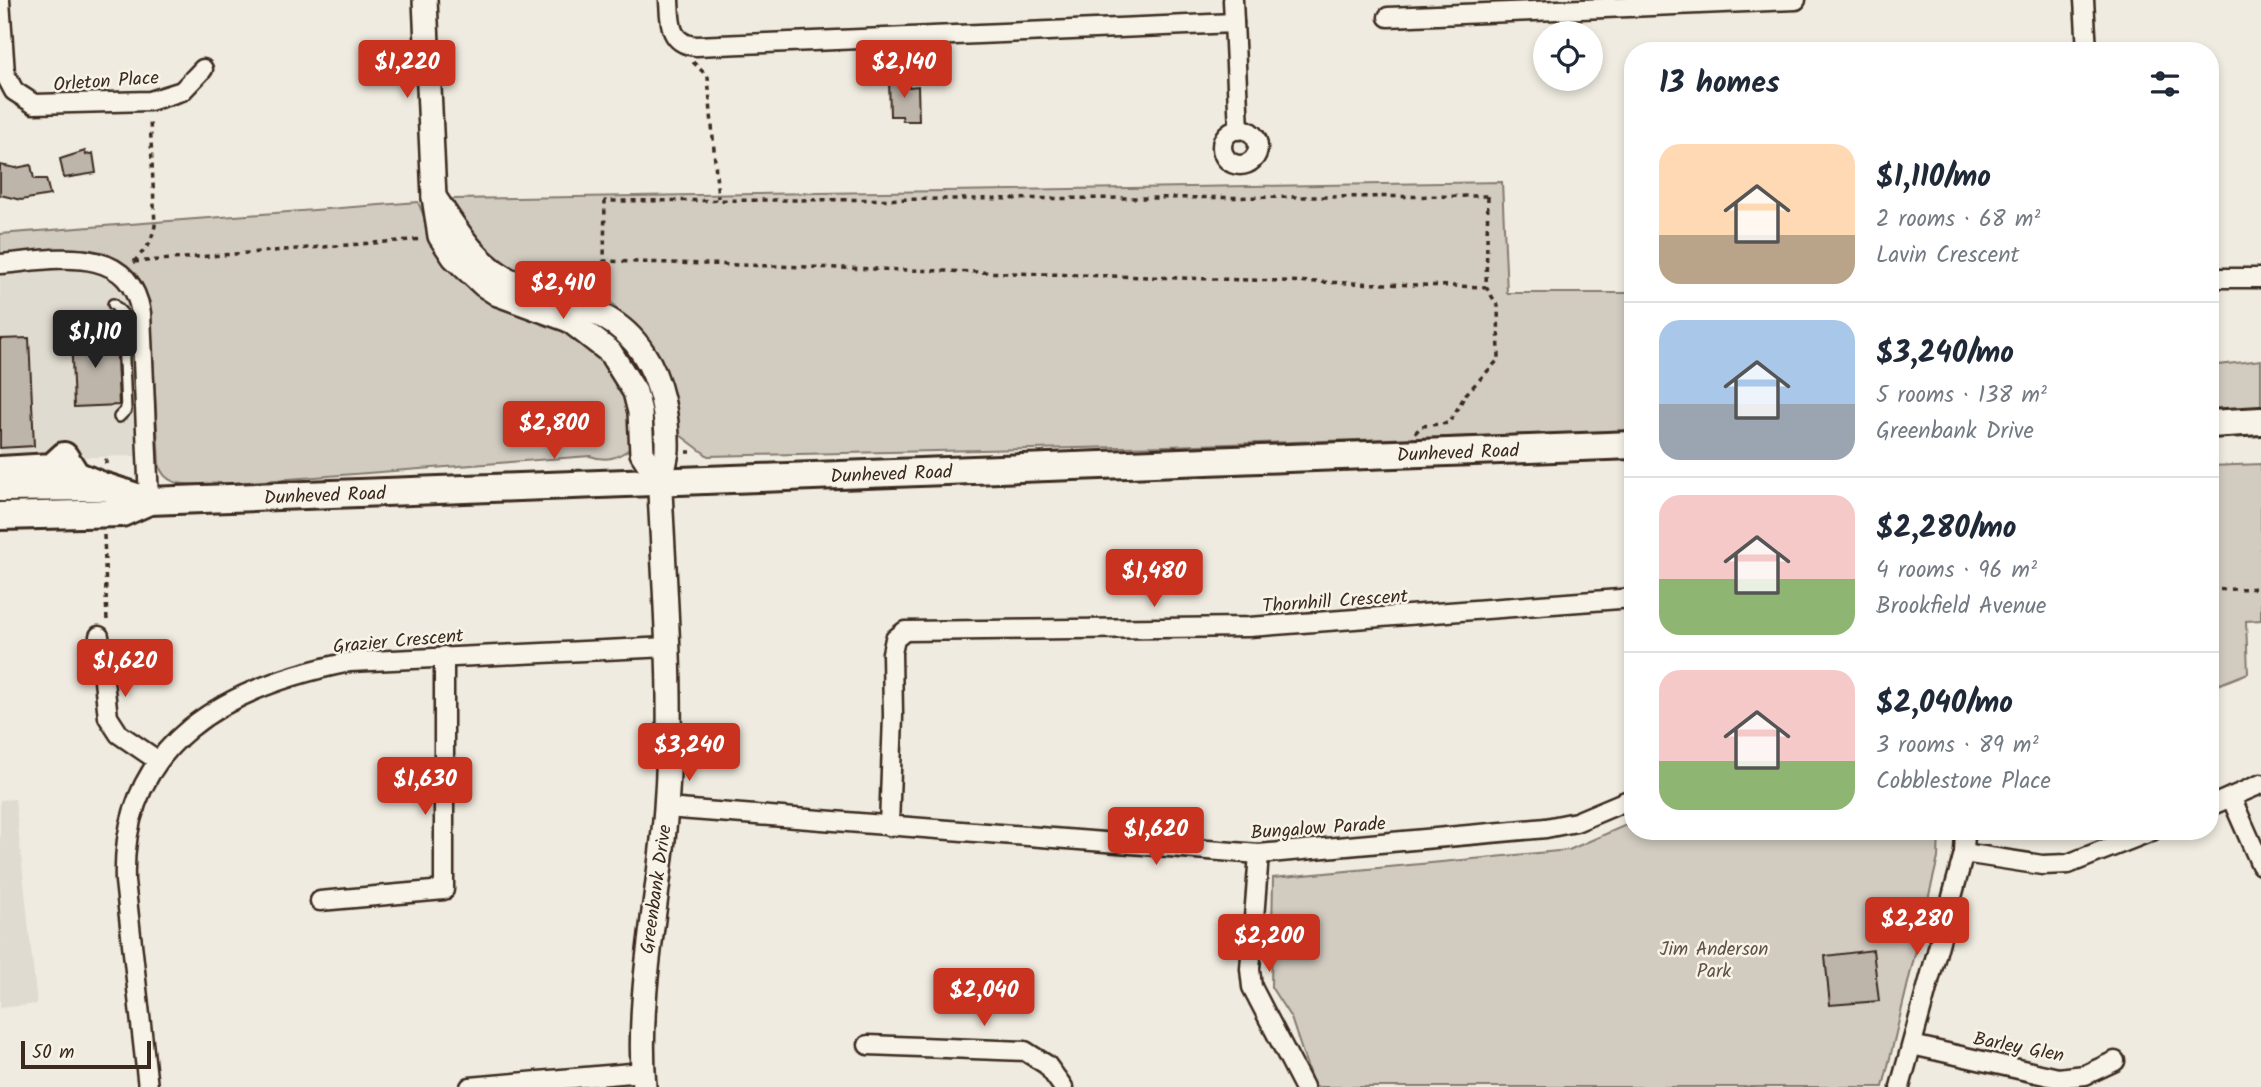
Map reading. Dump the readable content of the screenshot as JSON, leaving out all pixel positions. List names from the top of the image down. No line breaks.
{"streets":{"main road":["Dunheved Road"],"street":["Orleton Place","Thornhill Crescent","Grazier Crescent","Bungalow Parade","Greenbank Drive","Barley Glen"]},"crossings":[["Dunheved Road","Greenbank Drive"],["Thornhill Crescent","Bungalow Parade"],["Grazier Crescent","Greenbank Drive"],["Bungalow Parade","Greenbank Drive"]],"parks":["Jim Anderson Park"],"scale_bar":"50 m","page":{"price":["$1,220","$2,140","$2,410","$1,110","$2,800","$1,480","$1,620","$3,240","$1,630","$1,620","$2,280","$2,200","$2,040"],"heading":"13 homes","list":[{"name":"$1,110/mo","note":"2 rooms · 68 m² · Lavin Crescent"},{"name":"$3,240/mo","note":"5 rooms · 138 m² · Greenbank Drive"},{"name":"$2,280/mo","note":"4 rooms · 96 m² · Brookfield Avenue"},{"name":"$2,040/mo","note":"3 rooms · 89 m² · Cobblestone Place"}],"scale":"50 m"}}
